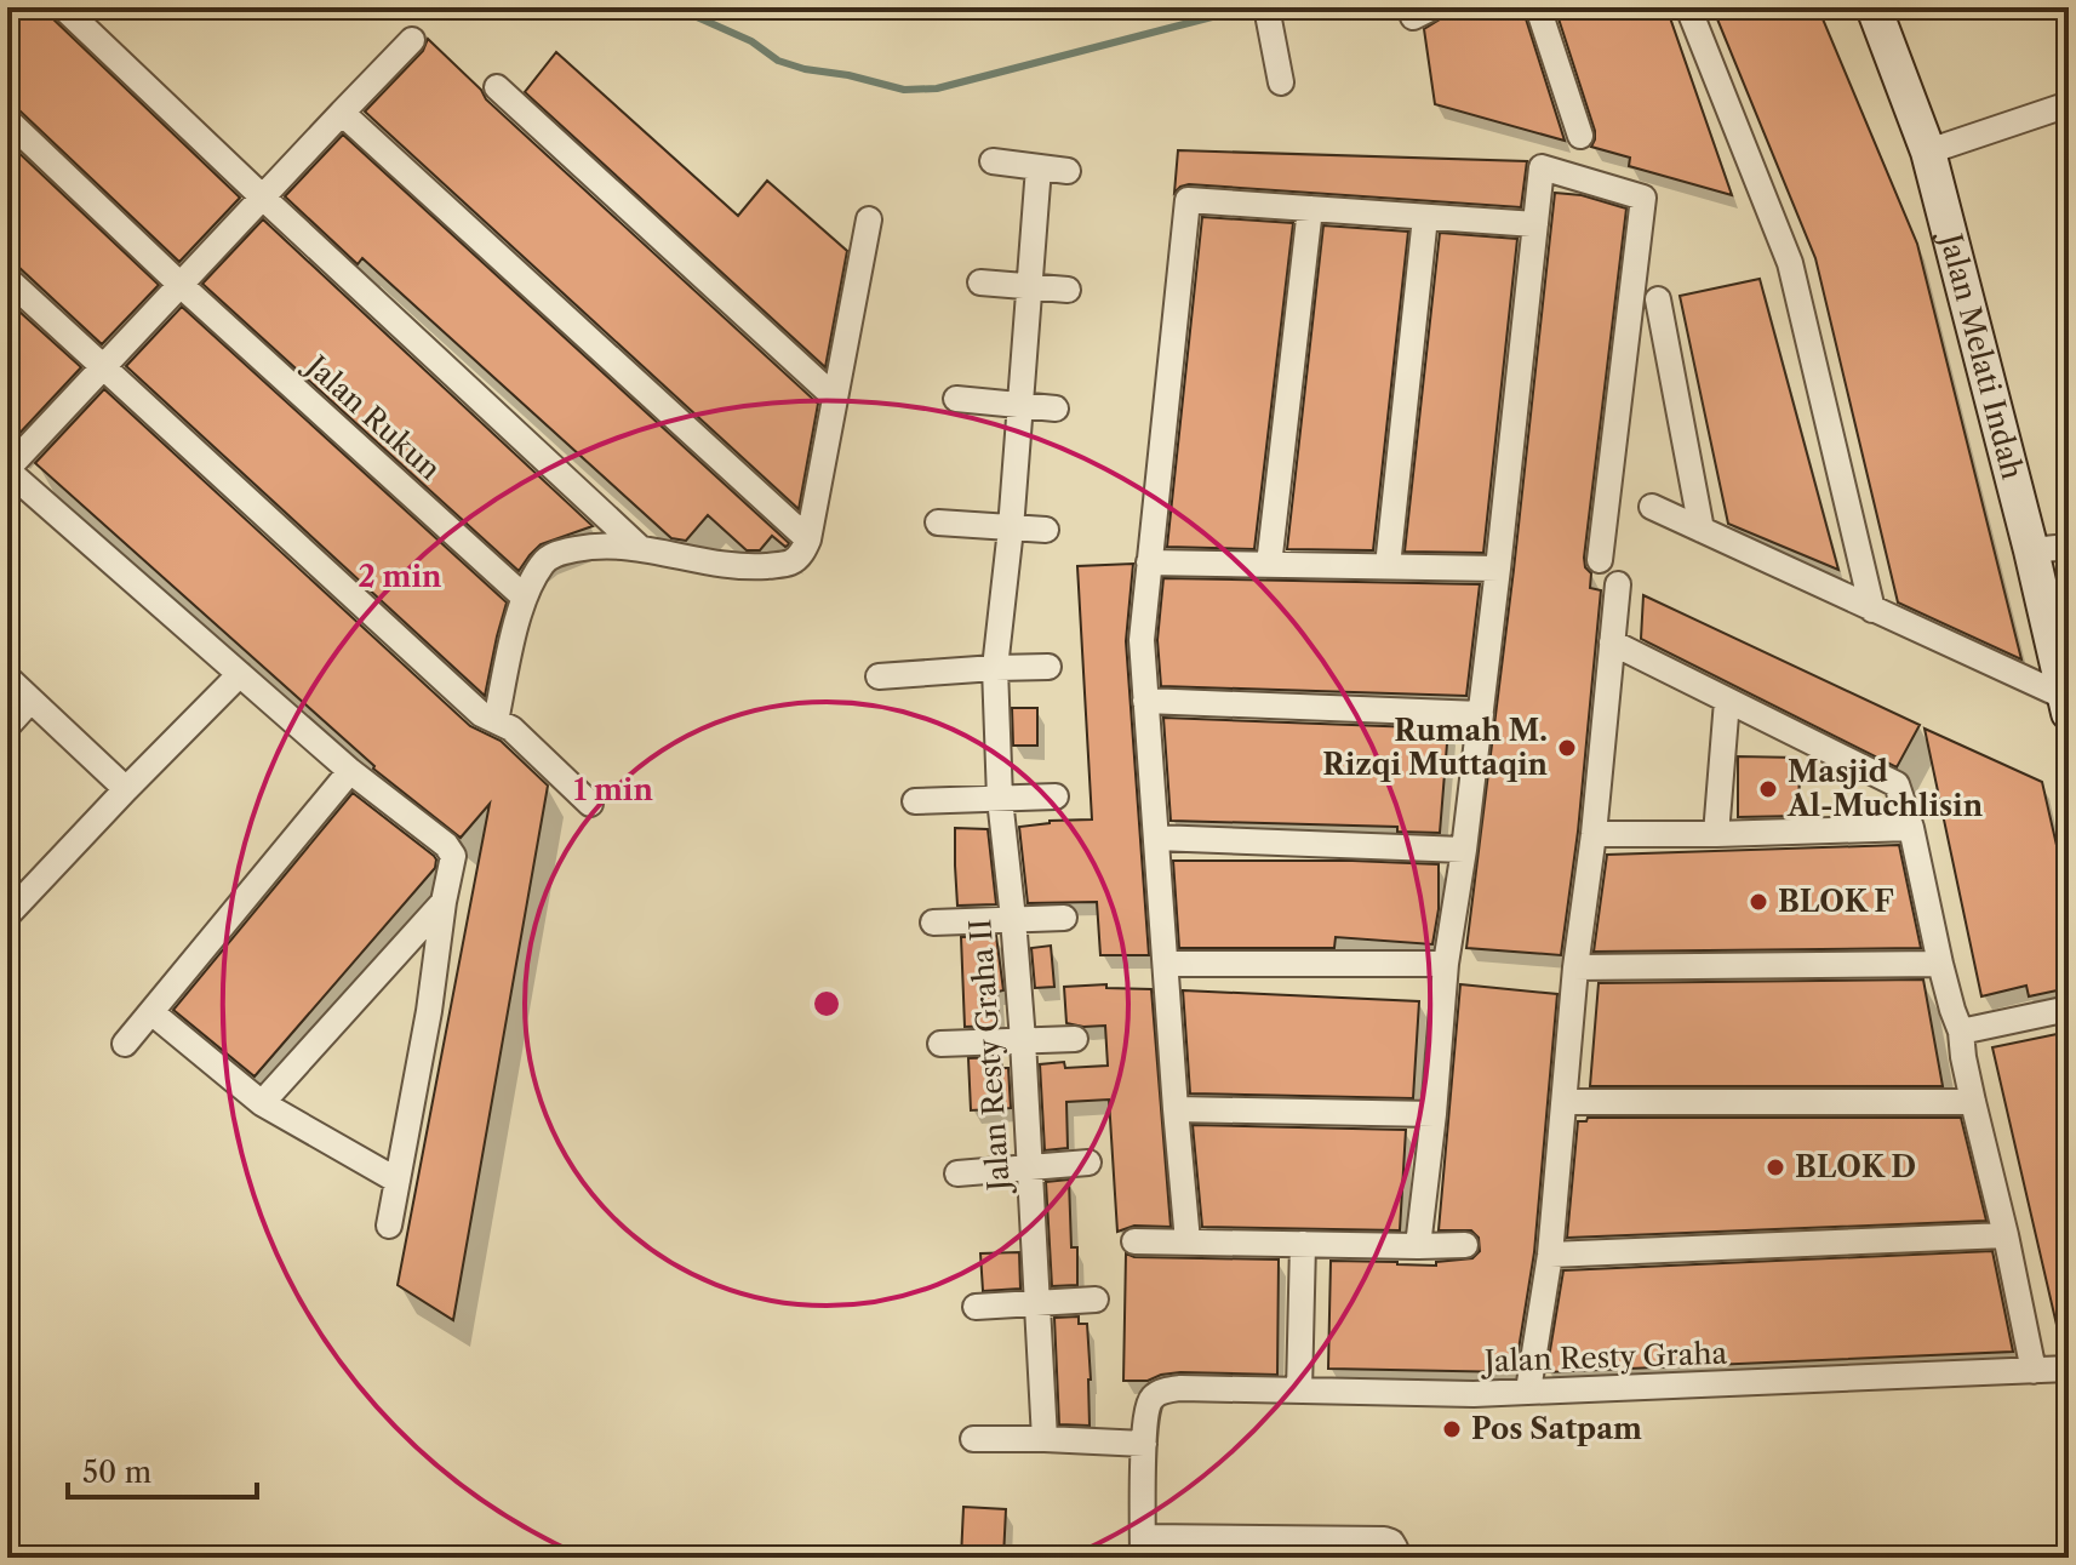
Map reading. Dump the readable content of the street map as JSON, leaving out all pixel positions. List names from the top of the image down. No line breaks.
{"streets":{"main road":["Jalan Melati Indah"],"street":["Jalan Rukun","Jalan Resty Graha II","Jalan Resty Graha"]},"places":["Rumah M. Rizqi Muttaqin","Masjid Al-Muchlisin","BLOK F","BLOK D","Pos Satpam"],"scale_bar":"50 m","rings":["2 min","1 min"]}
